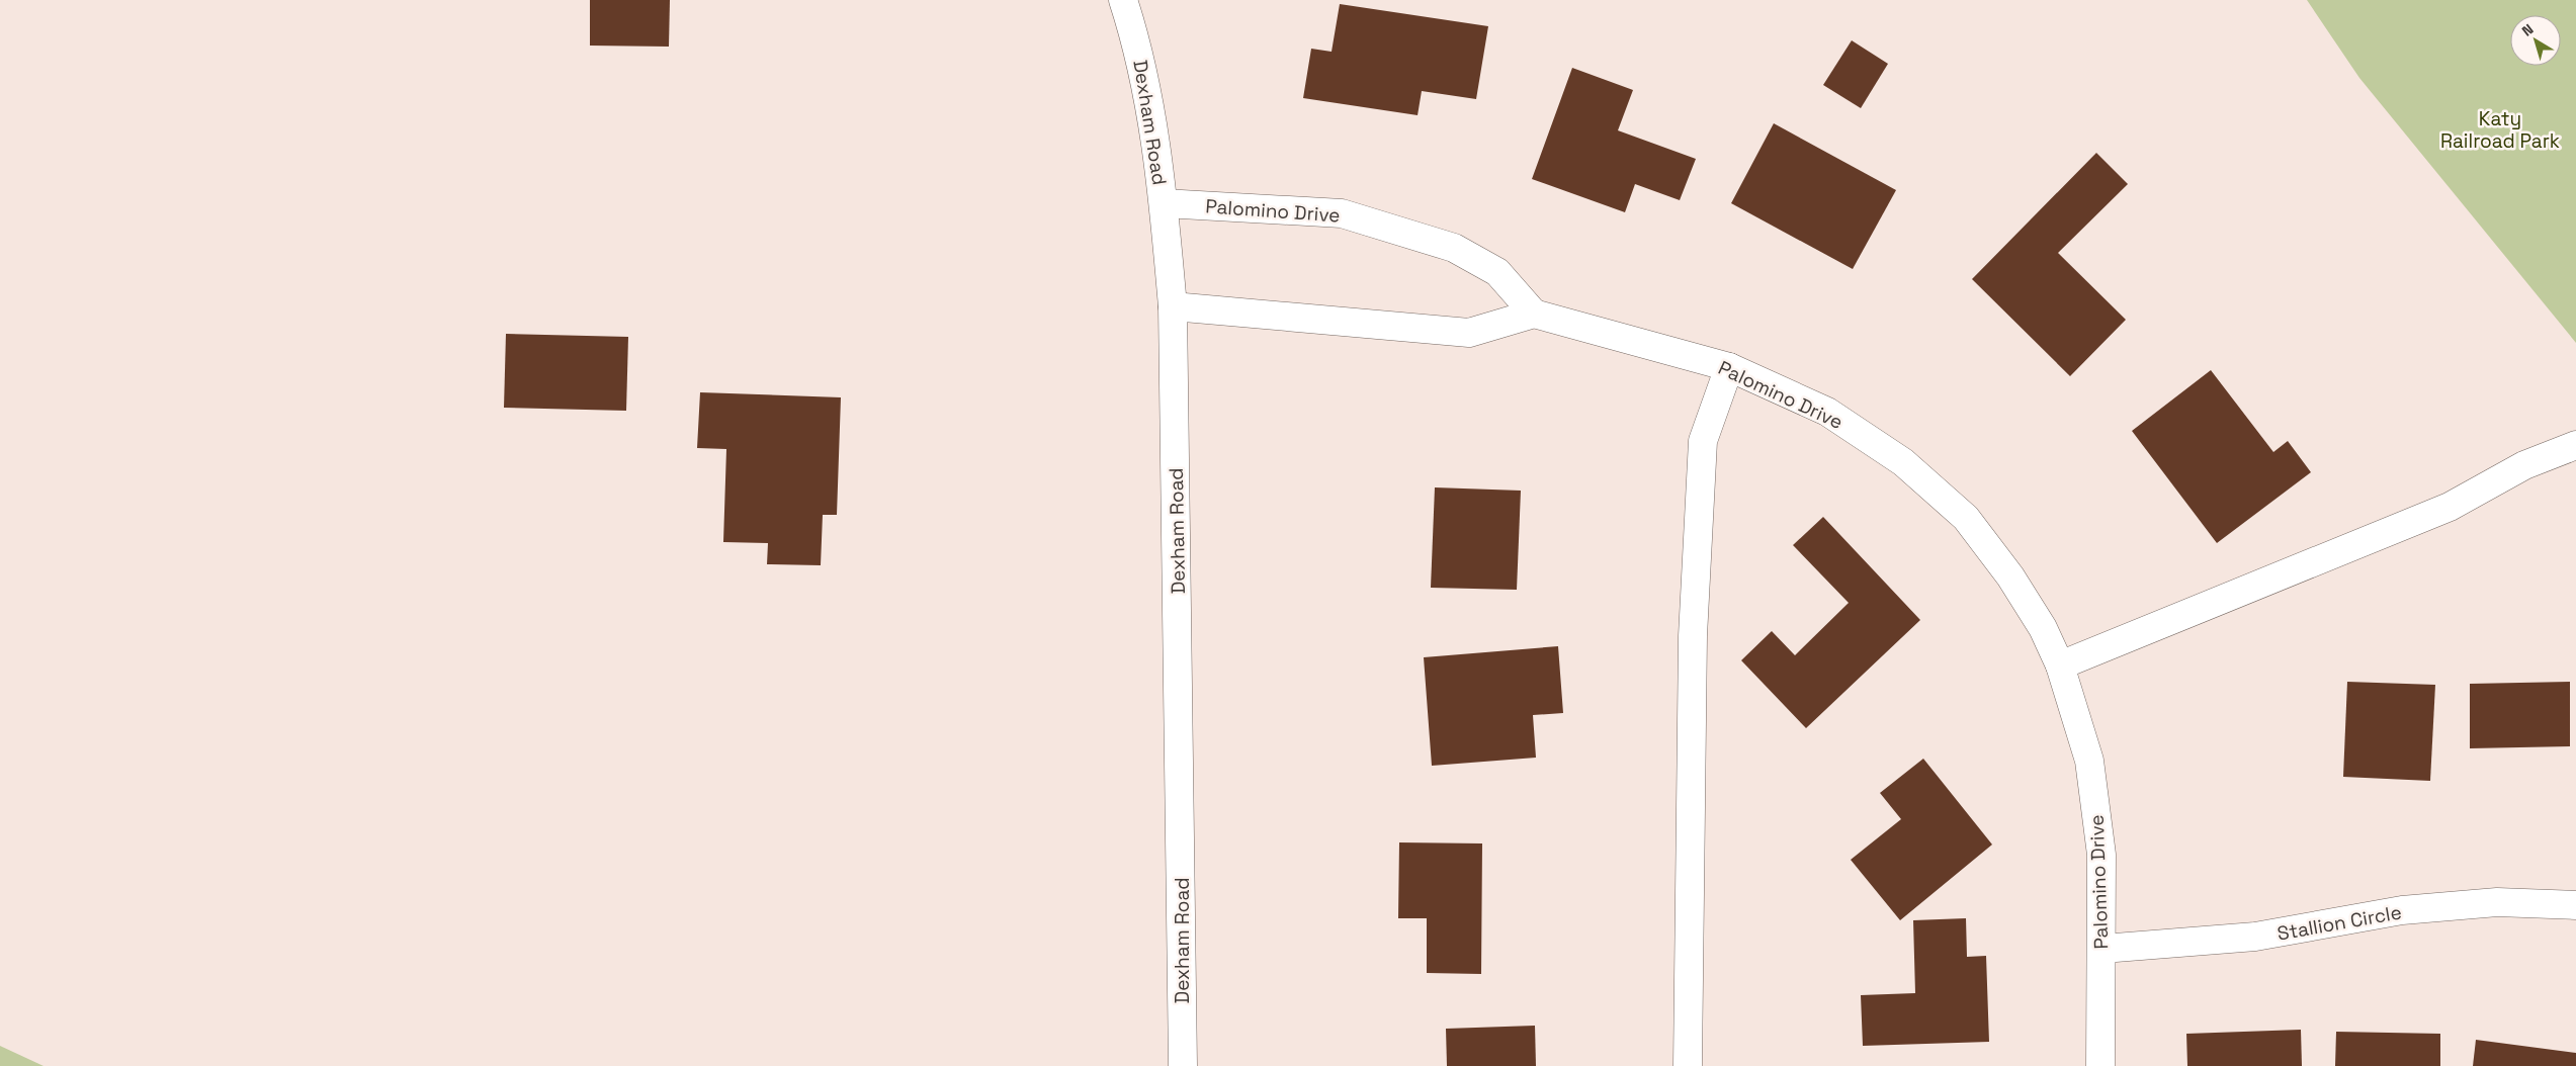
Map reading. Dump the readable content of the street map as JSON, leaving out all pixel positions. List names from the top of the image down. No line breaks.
{"streets":{"street":["Dexham Road","Palomino Drive","Stallion Circle"]},"crossings":[["Dexham Road","Palomino Drive"],["Palomino Drive","Stallion Circle"]],"parks":["Katy Railroad Park"],"north":"top left"}
